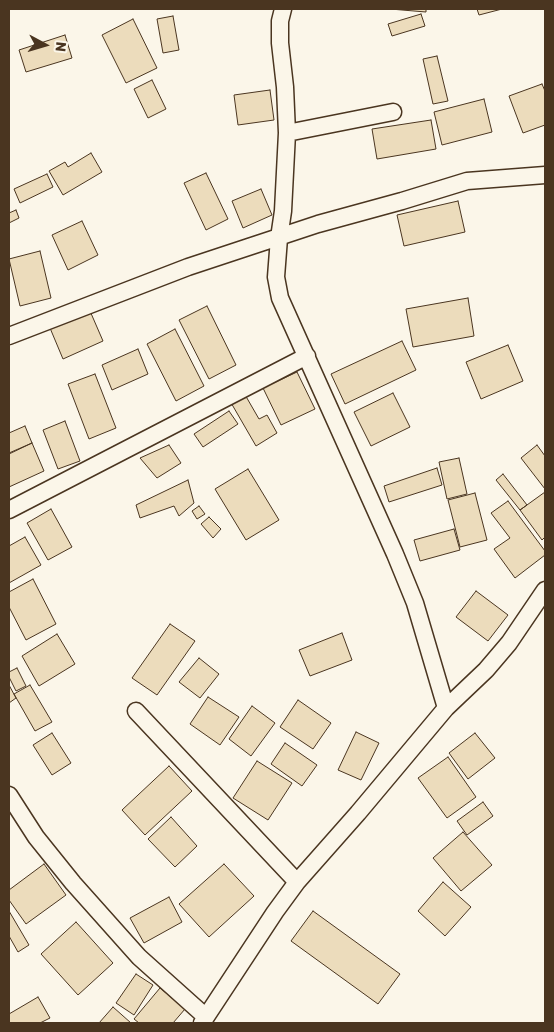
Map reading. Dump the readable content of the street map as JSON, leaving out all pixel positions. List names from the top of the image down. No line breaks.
{"north":"right"}
